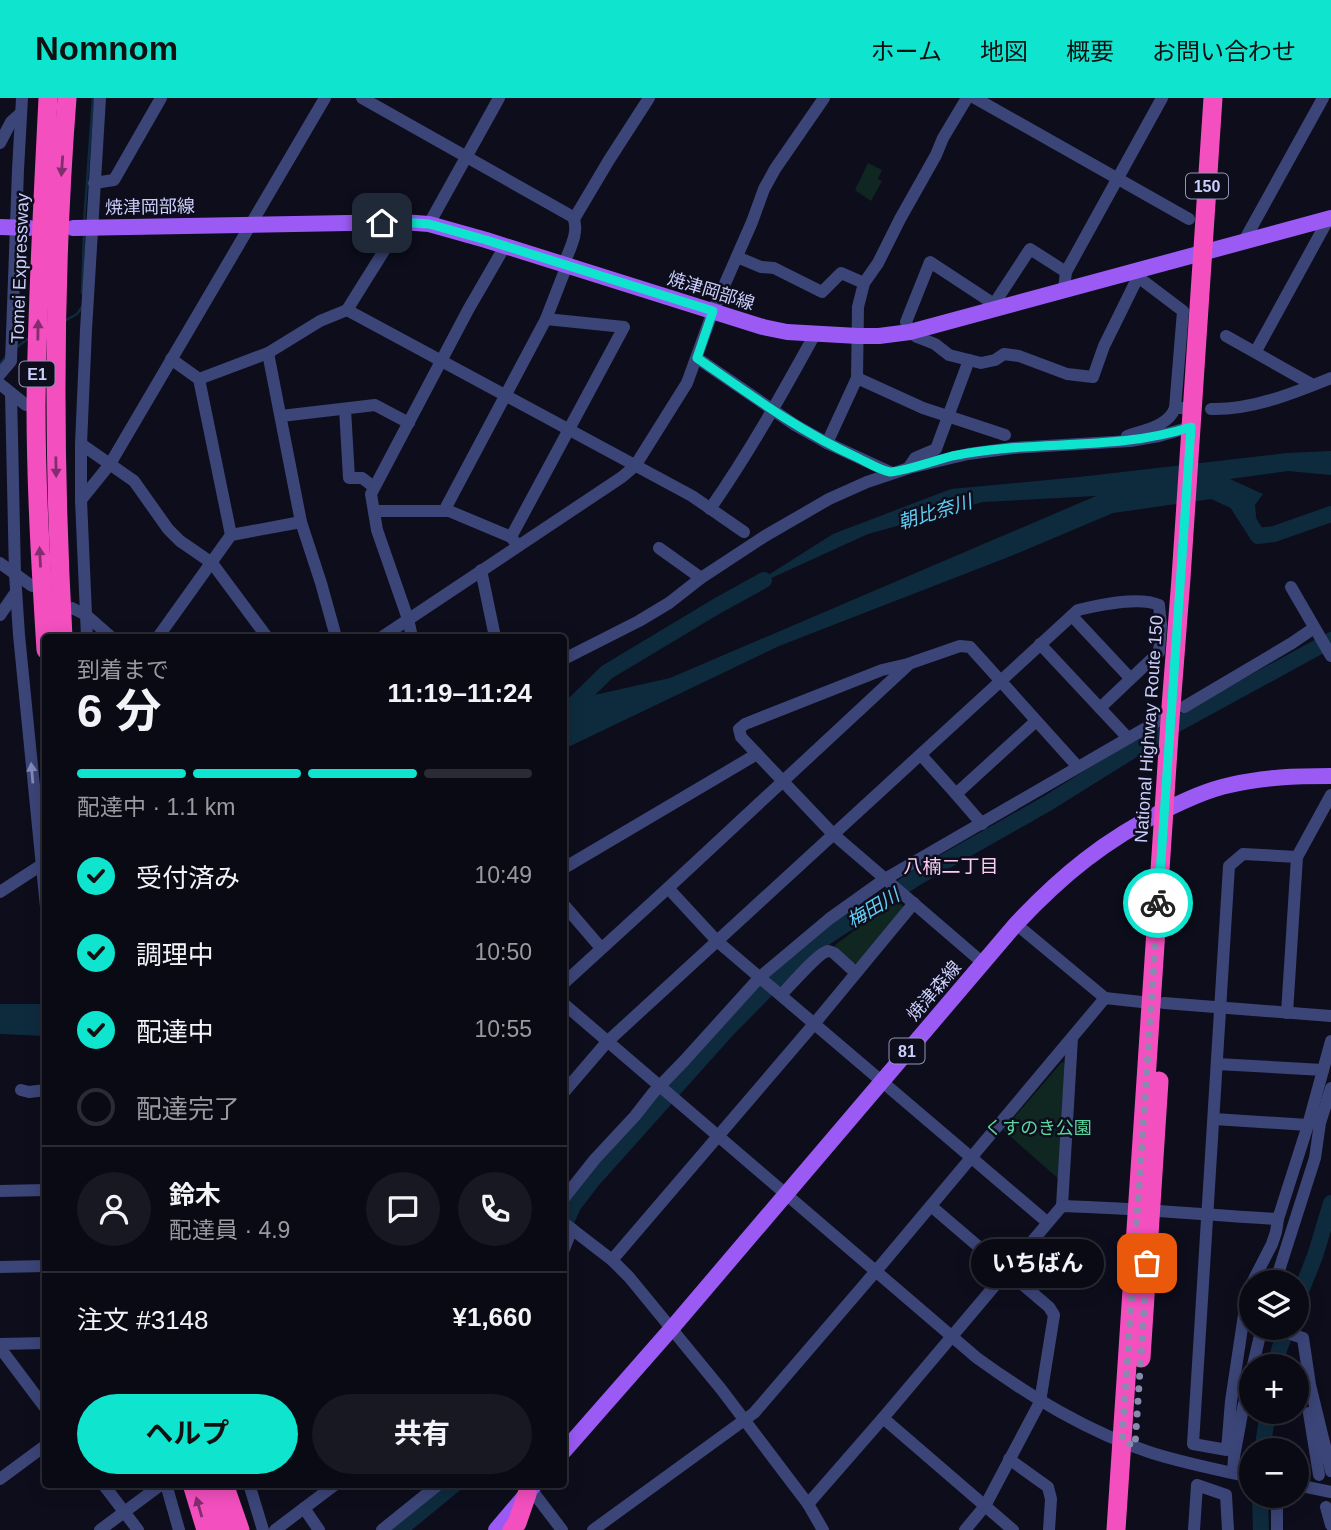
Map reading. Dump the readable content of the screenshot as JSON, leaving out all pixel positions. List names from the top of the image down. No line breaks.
{"streets":{"highway":["150","Tomei Expressway","E1","National Highway Route 150"],"main road":["焼津岡部線","焼津森線","81"]},"crossings":[["焼津岡部線","National Highway Route 150"],["National Highway Route 150","焼津森線"]],"districts":["八楠二丁目"],"water":["朝比奈川","梅田川"],"parks":["くすのき公園"],"places":["いちばん"],"page":{"header":"Nomnom","nav":["ホーム","地図","概要","お問い合わせ"],"heading":["6 分","到着まで","11:19–11:24"],"panel":["鈴木","配達員 · 4.9","注文 #3148","¥1,660"],"bar":"配達中 · 1.1 km","list":[["受付済み","10:49"],["調理中","10:50"],["配達中","10:55"],"配達完了"],"bubble":"いちばん","map_buttons":["+","−"],"buttons":["ヘルプ","共有"]}}
